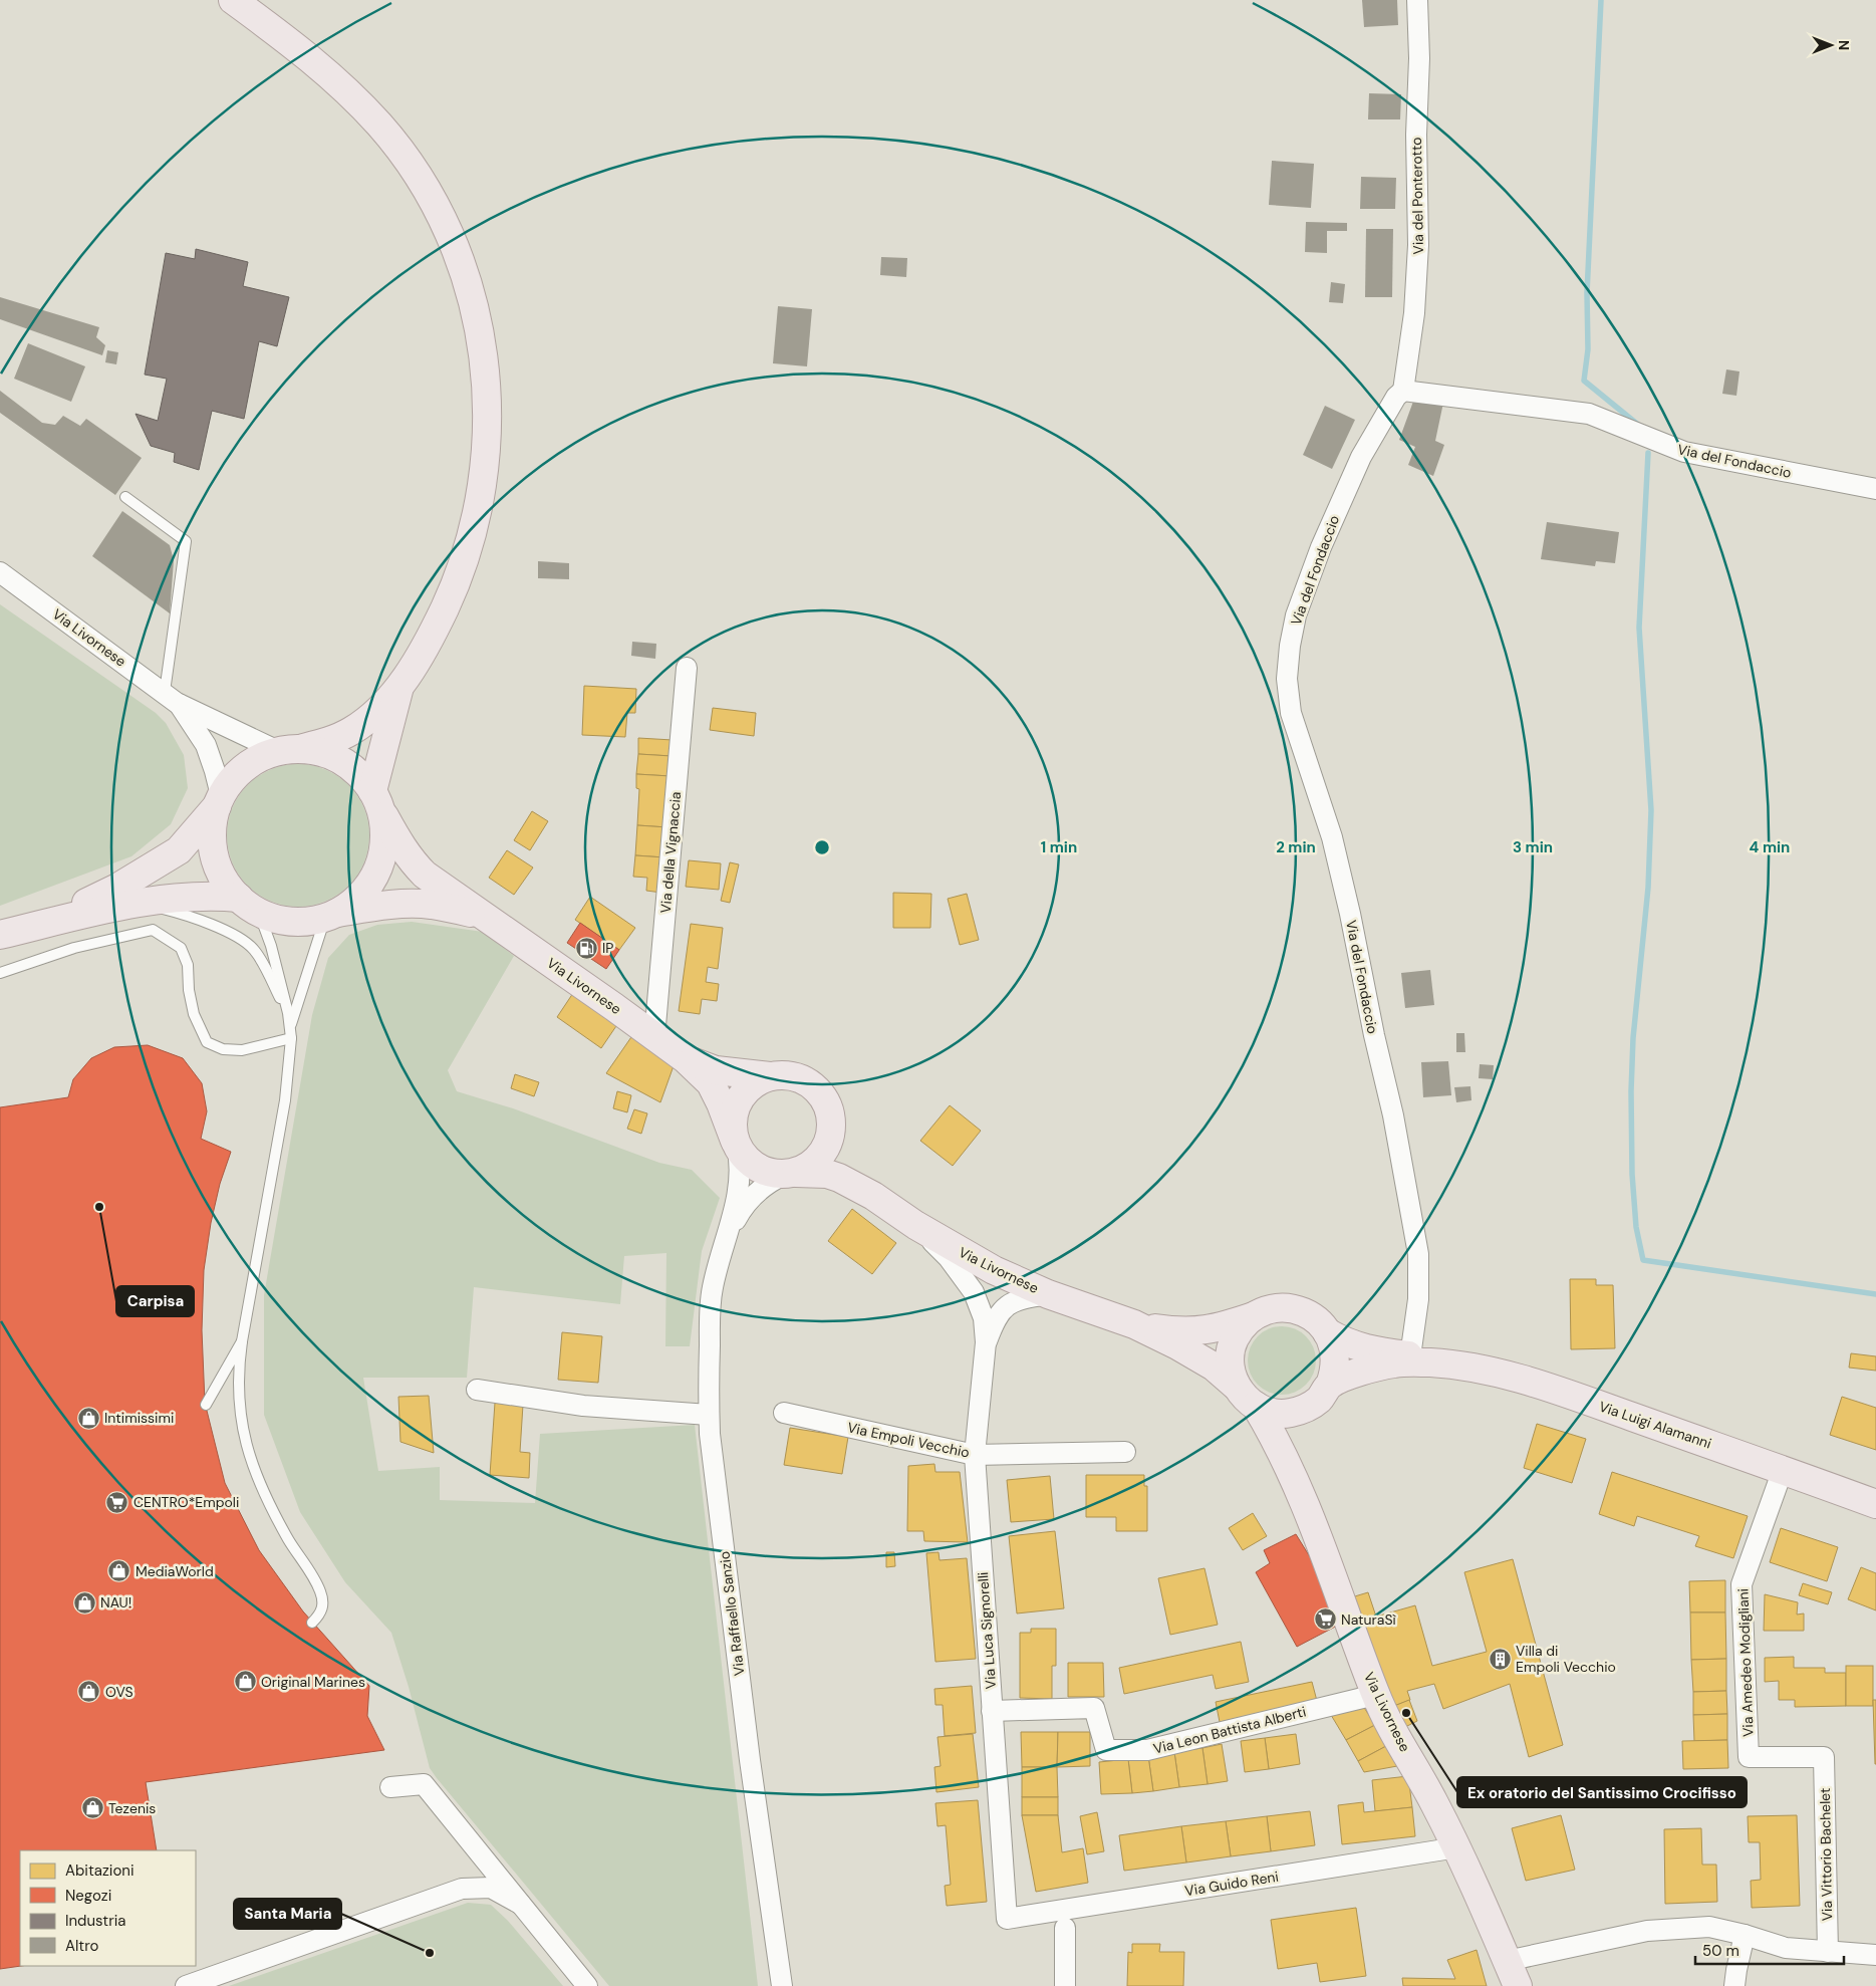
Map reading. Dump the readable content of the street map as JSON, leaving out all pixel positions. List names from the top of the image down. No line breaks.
{"streets":{"main road":["Via Livornese","Via Luigi Alamanni"],"street":["Via del Ponterotto","Via del Fondaccio","Via della Vignaccia","Via Empoli Vecchio","Via Raffaello Sanzio","Via Luca Signorelli","Via Amedeo Modigliani","Via Leon Battista Alberti","Via Vittorio Bachelet","Via Guido Reni"]},"crossings":[["Via del Ponterotto","Via del Fondaccio"],["Via del Fondaccio","Via Luigi Alamanni"],["Via Livornese","Via della Vignaccia"],["Via Livornese","Via Luigi Alamanni"],["Via Livornese","Via Raffaello Sanzio"],["Via Livornese","Via Leon Battista Alberti"],["Via Livornese","Via Guido Reni"],["Via Luigi Alamanni","Via Amedeo Modigliani"],["Via Empoli Vecchio","Via Luca Signorelli"],["Via Luca Signorelli","Via Leon Battista Alberti"],["Via Luca Signorelli","Via Guido Reni"],["Via Amedeo Modigliani","Via Vittorio Bachelet"]],"places":{"fuel station":["IP"],"other":["Carpisa","Ex oratorio del Santissimo Crocifisso","Santa Maria"],"shop":["Intimissimi","MediaWorld","NAU!","Original Marines","OVS","Tezenis"],"supermarket":["CENTRO*Empoli","NaturaSì"],"building":["Villa di Empoli Vecchio"]},"legend":["Abitazioni","Negozi","Industria","Altro"],"scale_bar":"50 m","north":"right","rings":["1 min","2 min","3 min","4 min"]}
